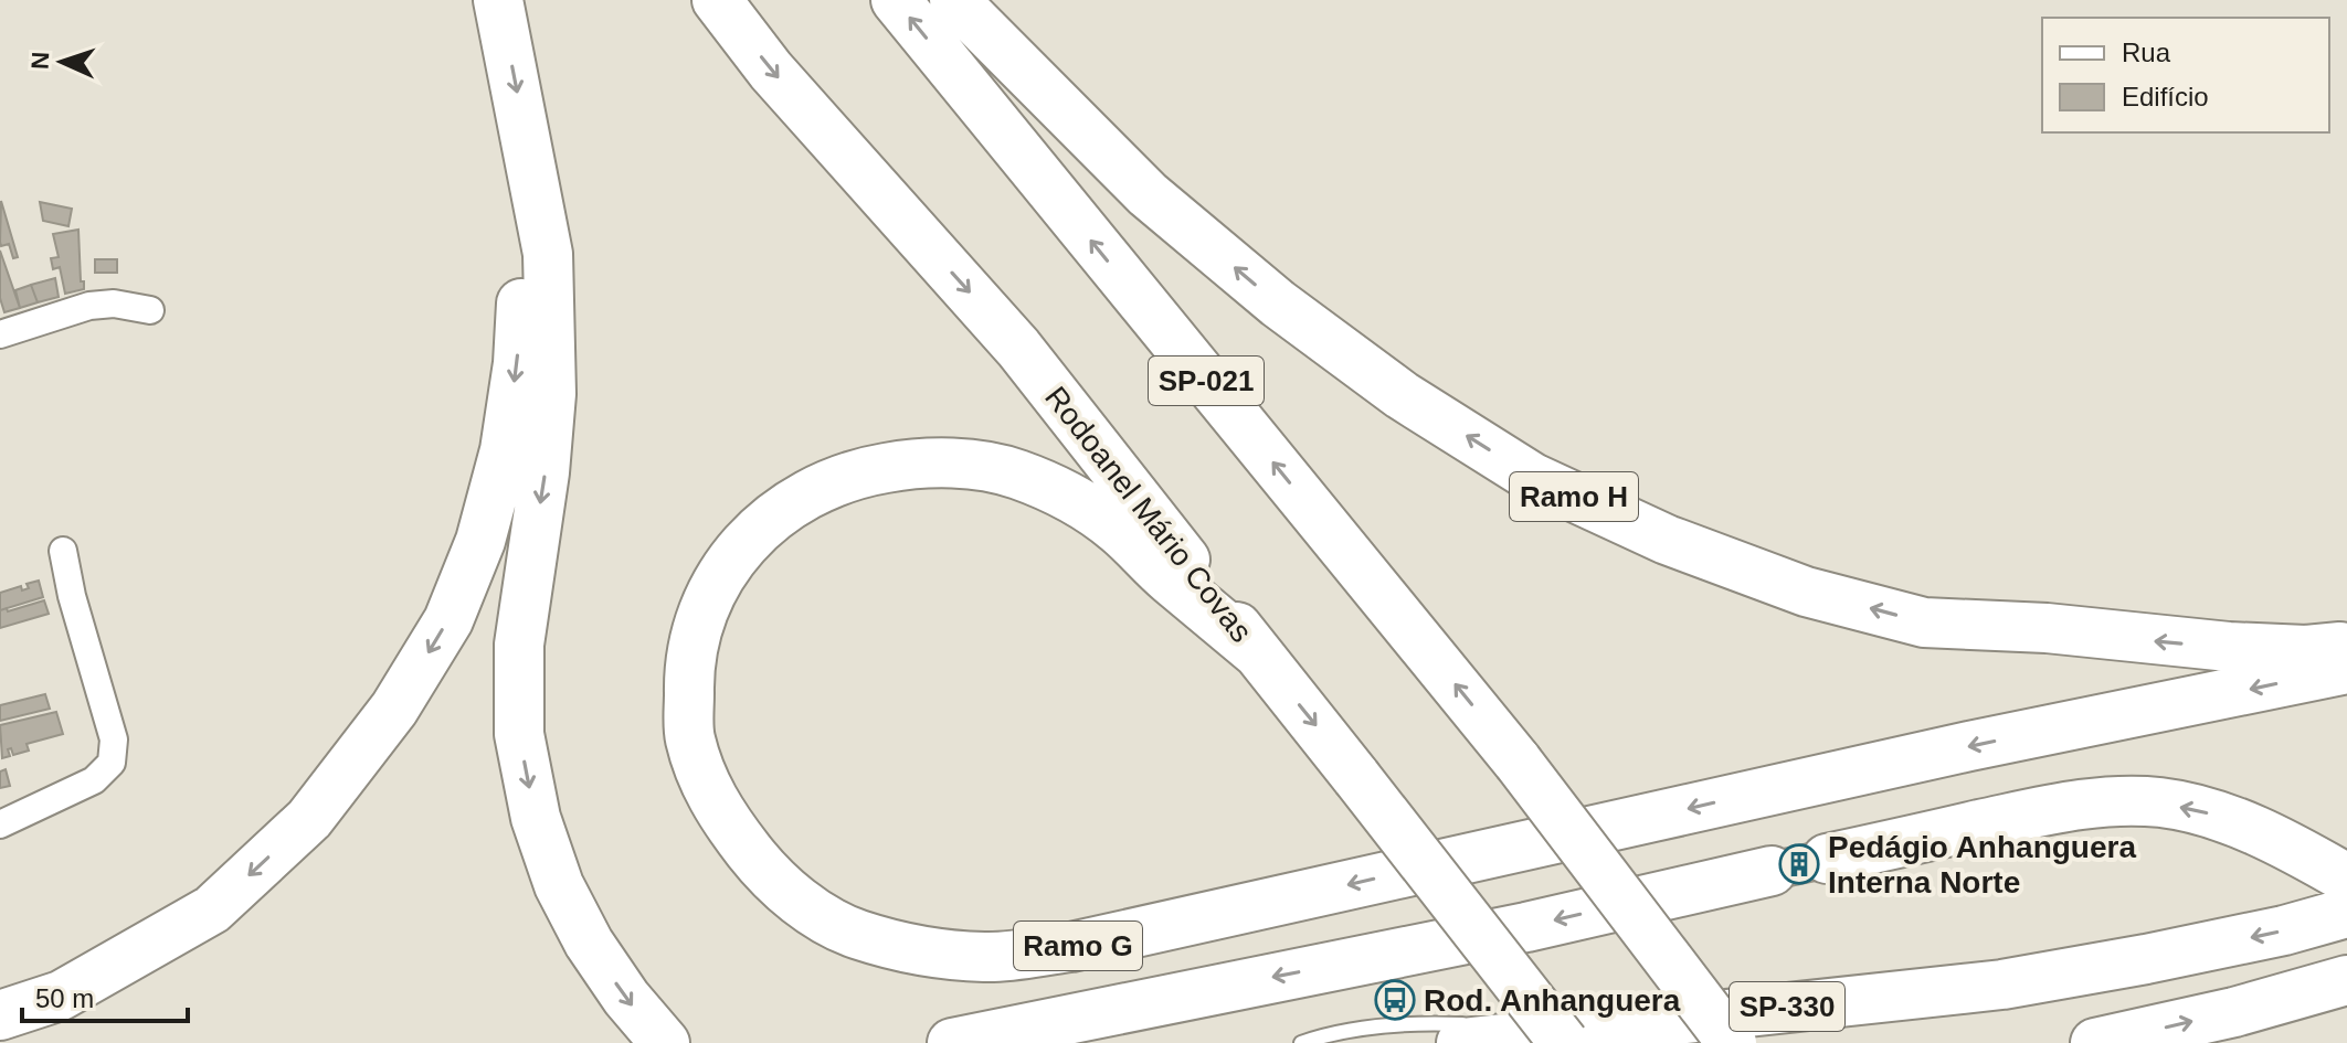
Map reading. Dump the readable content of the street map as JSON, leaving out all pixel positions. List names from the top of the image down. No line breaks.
{"streets":{"highway":["SP-021","Ramo H","Rodoanel Mário Covas","Ramo G","SP-330"]},"crossings":[["Rodoanel Mário Covas","Ramo G"],["Rodoanel Mário Covas","SP-330"]],"places":{"building":["Pedágio Anhanguera Interna Norte"],"bus stop":["Rod. Anhanguera"]},"legend":["Rua","Edifício"],"scale_bar":"50 m","north":"left"}
